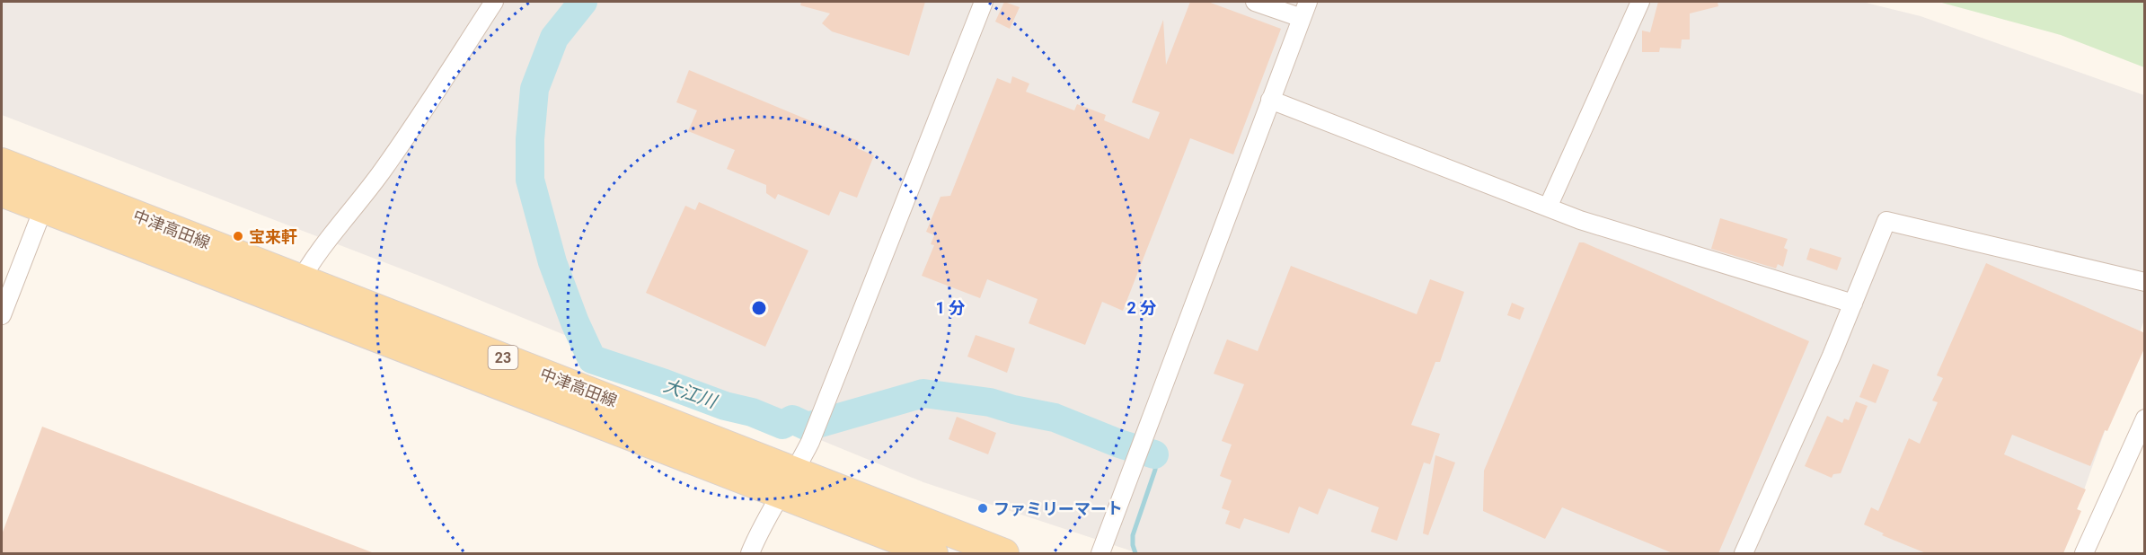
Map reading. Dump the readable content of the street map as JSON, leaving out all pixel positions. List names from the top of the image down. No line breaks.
{"streets":{"main road":["中津高田線","23"]},"water":["大江川"],"places":["宝来軒","ファミリーマート"],"rings":["1 分","2 分"]}
